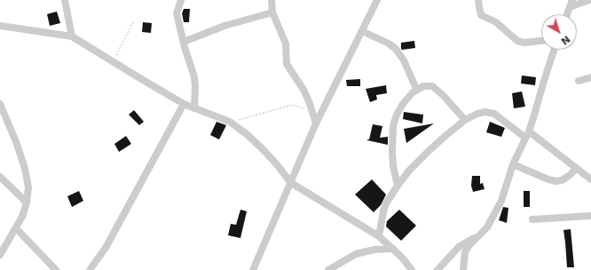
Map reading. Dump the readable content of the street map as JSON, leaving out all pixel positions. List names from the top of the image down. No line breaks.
{"north":"bottom right"}
